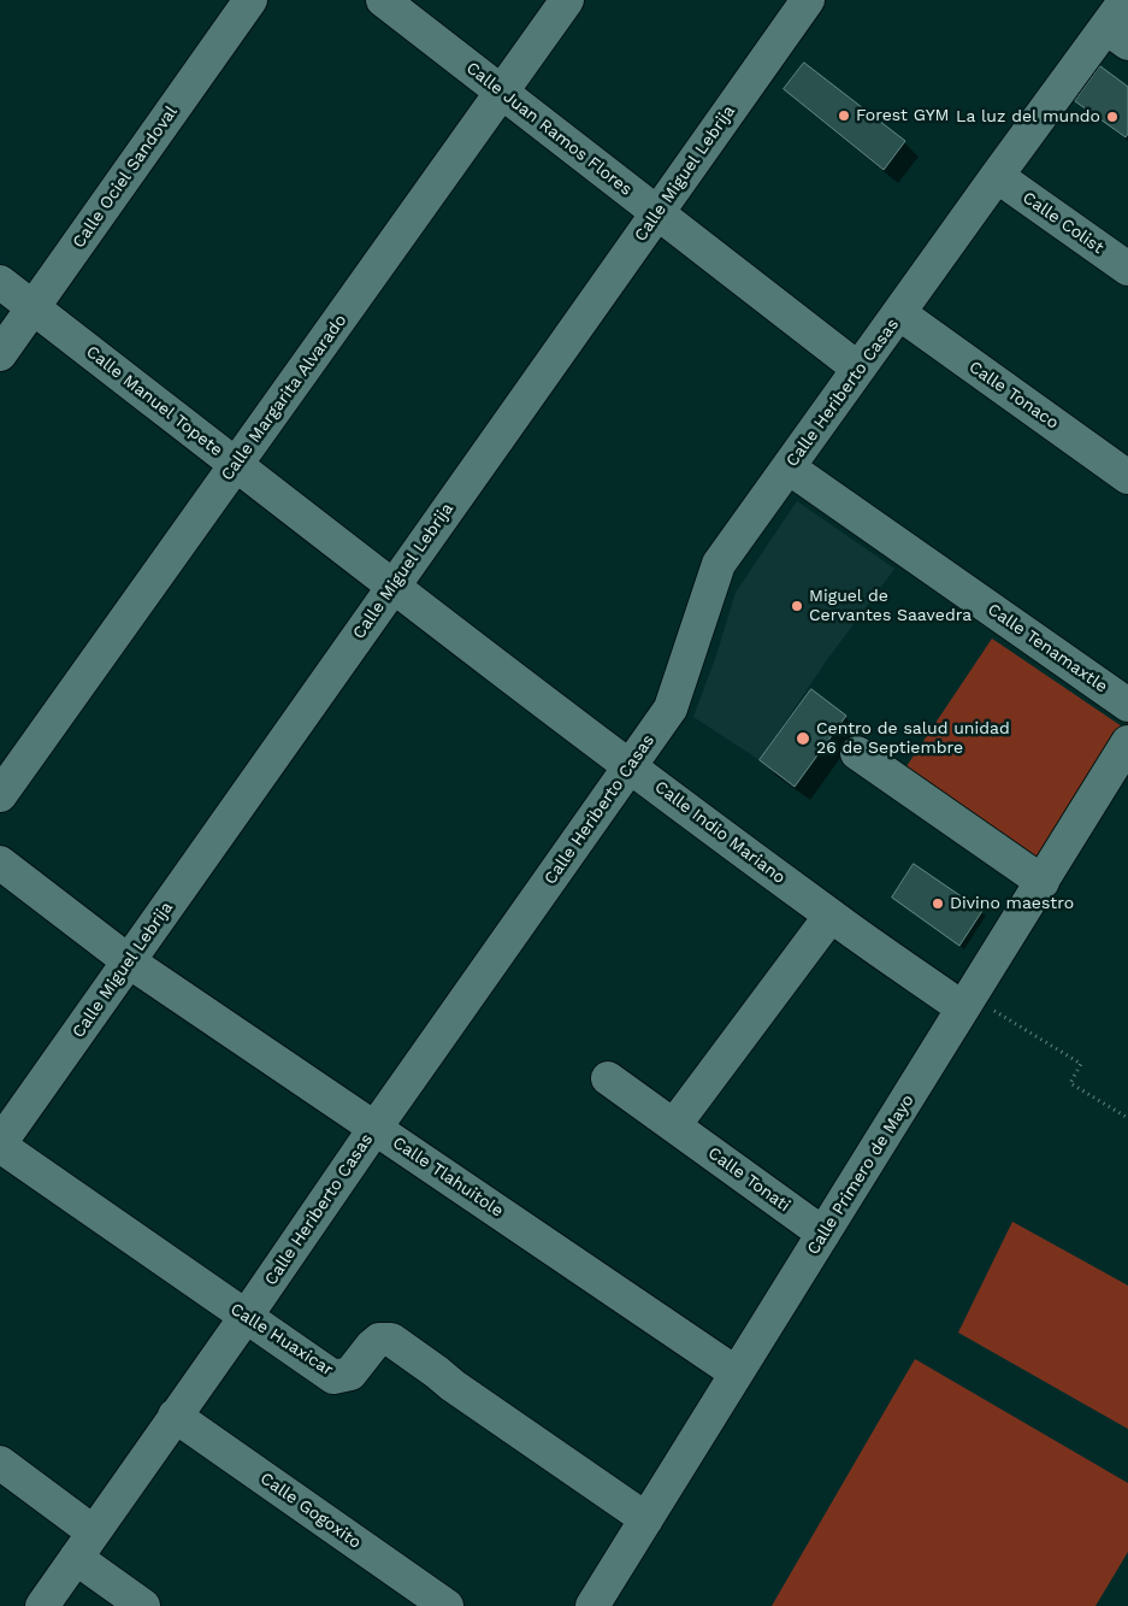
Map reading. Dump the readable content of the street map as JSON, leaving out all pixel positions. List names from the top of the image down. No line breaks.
{"streets":{"street":["Calle Juan Ramos Flores","Calle Miguel Lebrija","Calle Ociel Sandoval","Calle Colist","Calle Heriberto Casas","Calle Tonaco","Calle Margarita Alvarado","Calle Manuel Topete","Calle Tenamaxtle","Calle Indio Mariano","Calle Primero de Mayo","Calle Tlahuitole","Calle Tonati","Calle Huaxicar","Calle Gogoxito"]},"crossings":[["Calle Juan Ramos Flores","Calle Miguel Lebrija"],["Calle Juan Ramos Flores","Calle Heriberto Casas"],["Calle Juan Ramos Flores","Calle Margarita Alvarado"],["Calle Miguel Lebrija","Calle Manuel Topete"],["Calle Miguel Lebrija","Calle Indio Mariano"],["Calle Miguel Lebrija","Calle Tlahuitole"],["Calle Miguel Lebrija","Calle Huaxicar"],["Calle Ociel Sandoval","Calle Manuel Topete"],["Calle Colist","Calle Heriberto Casas"],["Calle Heriberto Casas","Calle Tonaco"],["Calle Heriberto Casas","Calle Tenamaxtle"],["Calle Heriberto Casas","Calle Indio Mariano"],["Calle Heriberto Casas","Calle Tlahuitole"],["Calle Heriberto Casas","Calle Huaxicar"],["Calle Heriberto Casas","Calle Gogoxito"],["Calle Margarita Alvarado","Calle Manuel Topete"],["Calle Manuel Topete","Calle Indio Mariano"],["Calle Indio Mariano","Calle Primero de Mayo"],["Calle Primero de Mayo","Calle Tlahuitole"],["Calle Primero de Mayo","Calle Tonati"],["Calle Primero de Mayo","Calle Huaxicar"]],"places":["Forest GYM","La luz del mundo","Miguel de Cervantes Saavedra","Centro de salud unidad 26 de Septiembre","Divino maestro"]}
